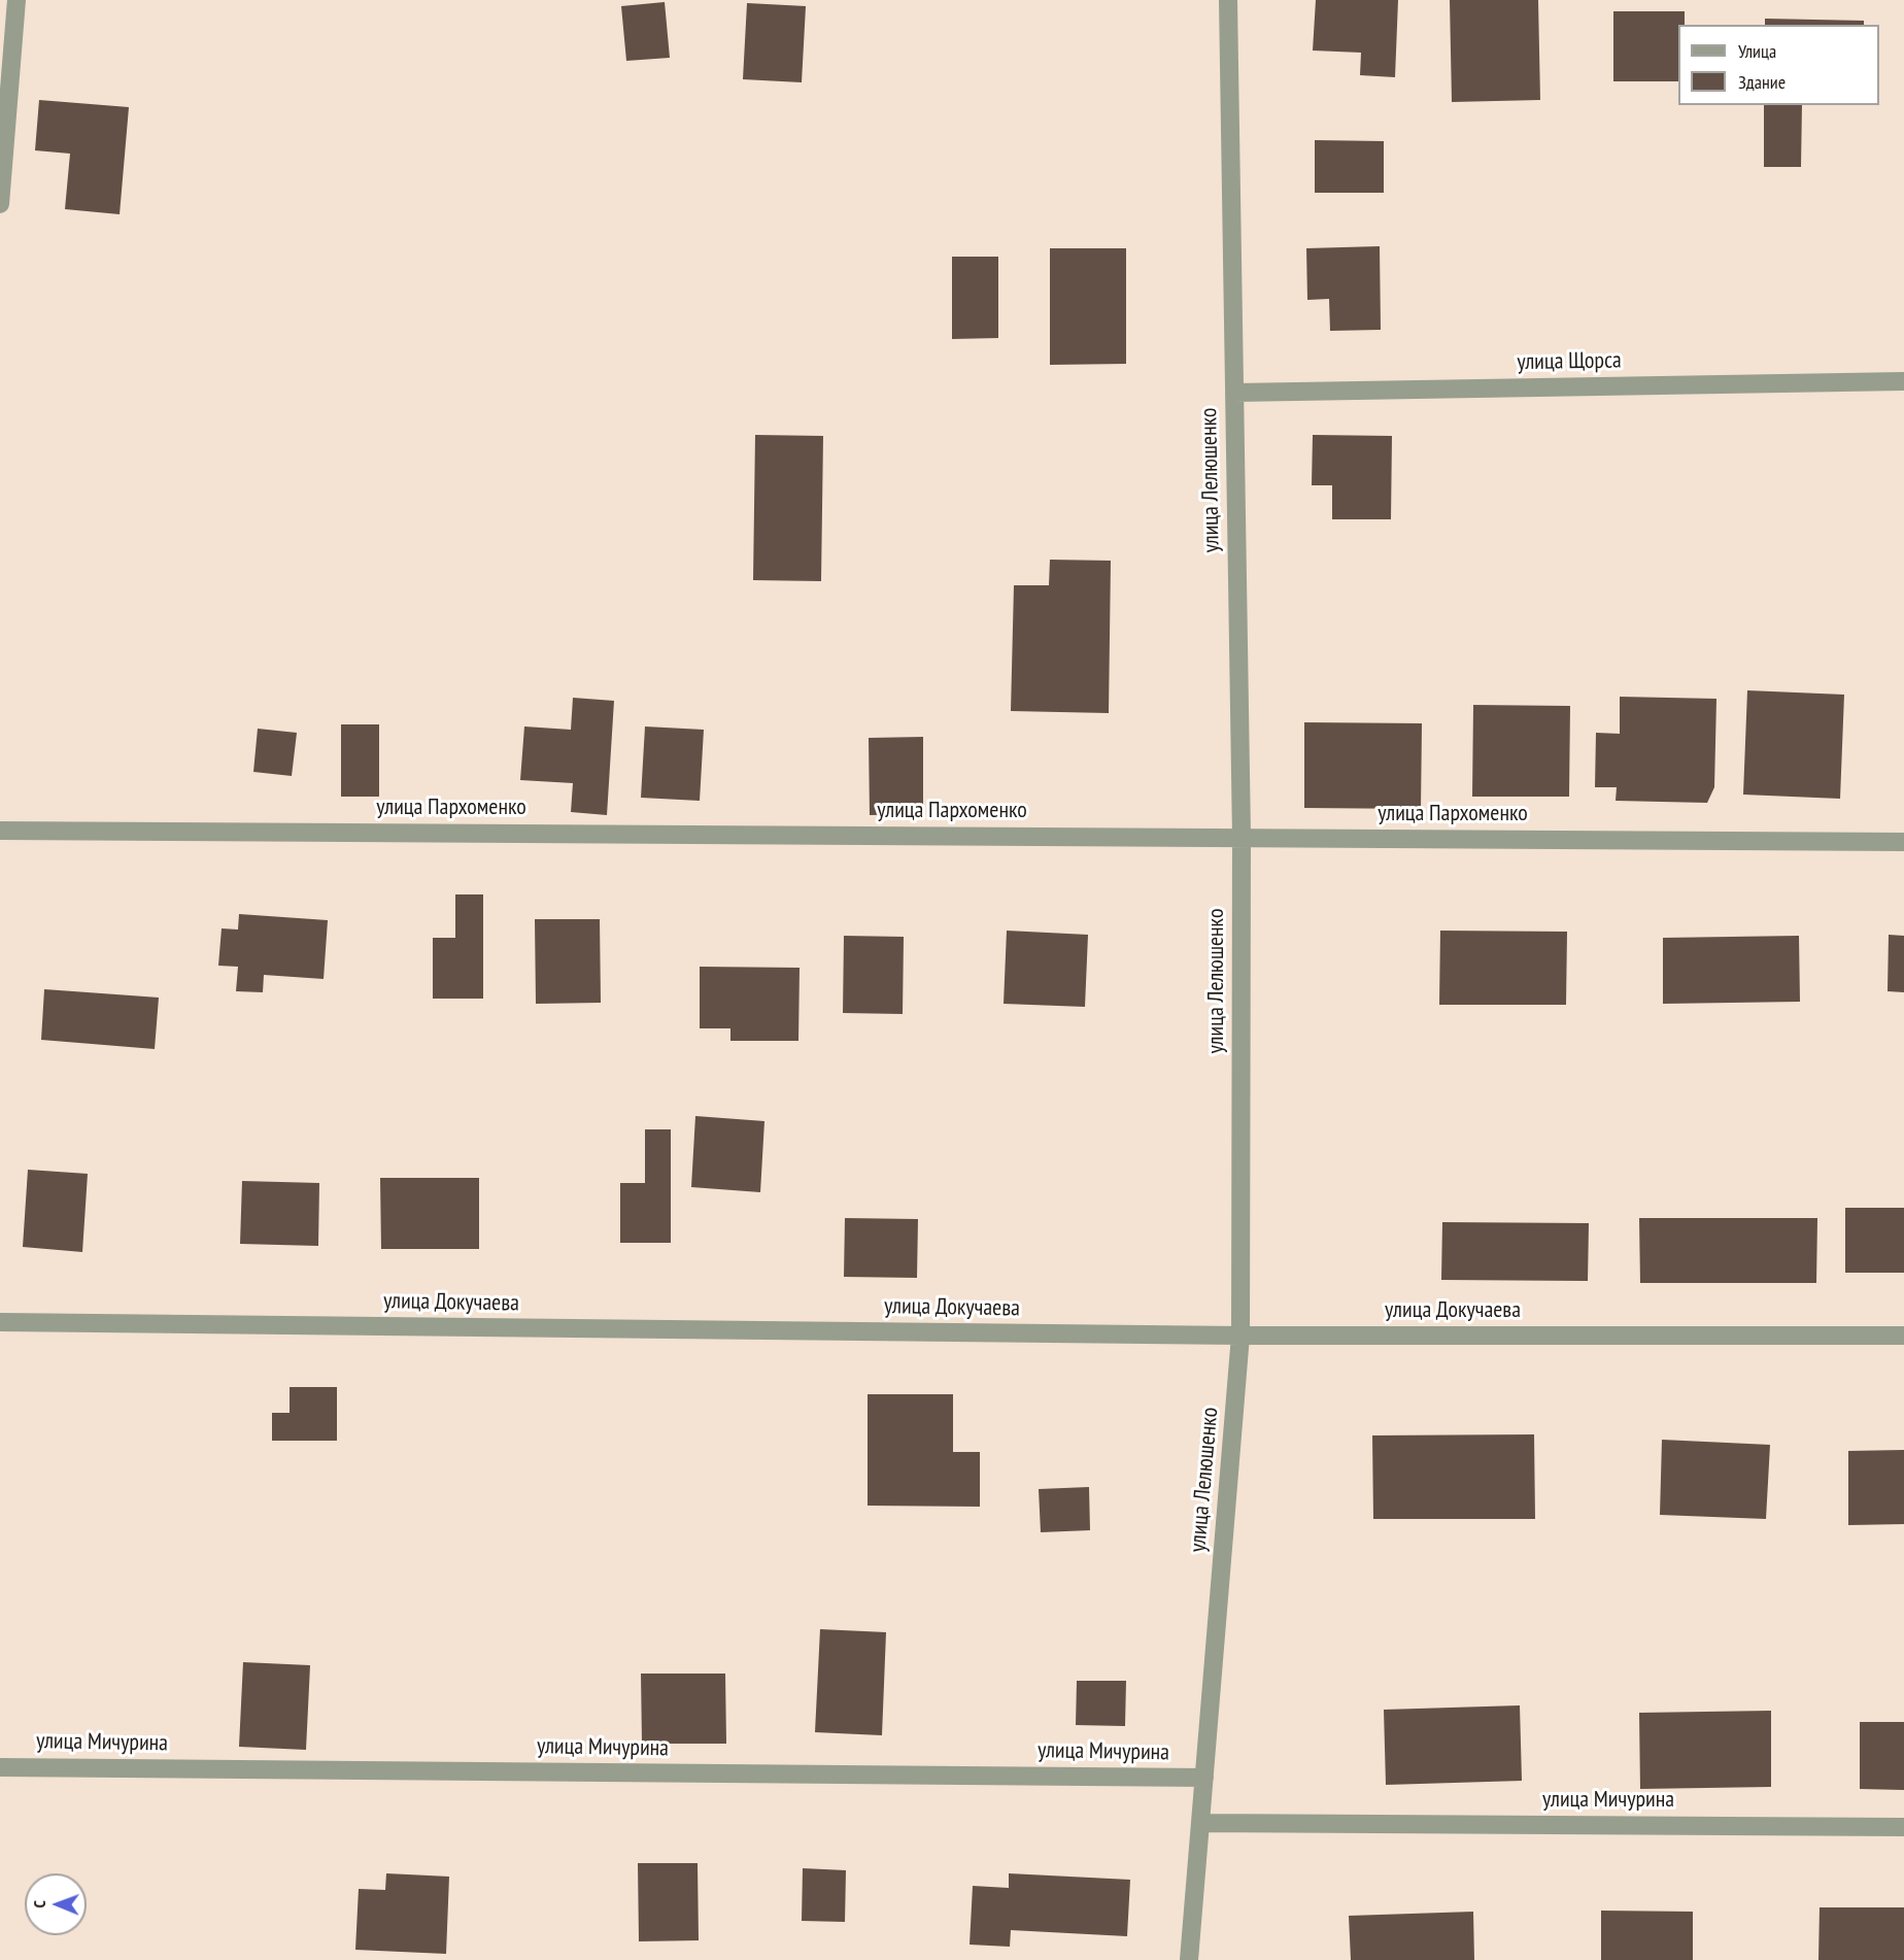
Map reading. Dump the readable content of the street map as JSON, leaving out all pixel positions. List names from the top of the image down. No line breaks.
{"streets":{"street":["улица Щорса","улица Лелюшенко","улица Пархоменко","улица Докучаева","улица Мичурина"]},"crossings":[["улица Щорса","улица Лелюшенко"],["улица Лелюшенко","улица Пархоменко"],["улица Лелюшенко","улица Докучаева"],["улица Лелюшенко","улица Мичурина"]],"legend":["Улица","Здание"],"north":"left"}
